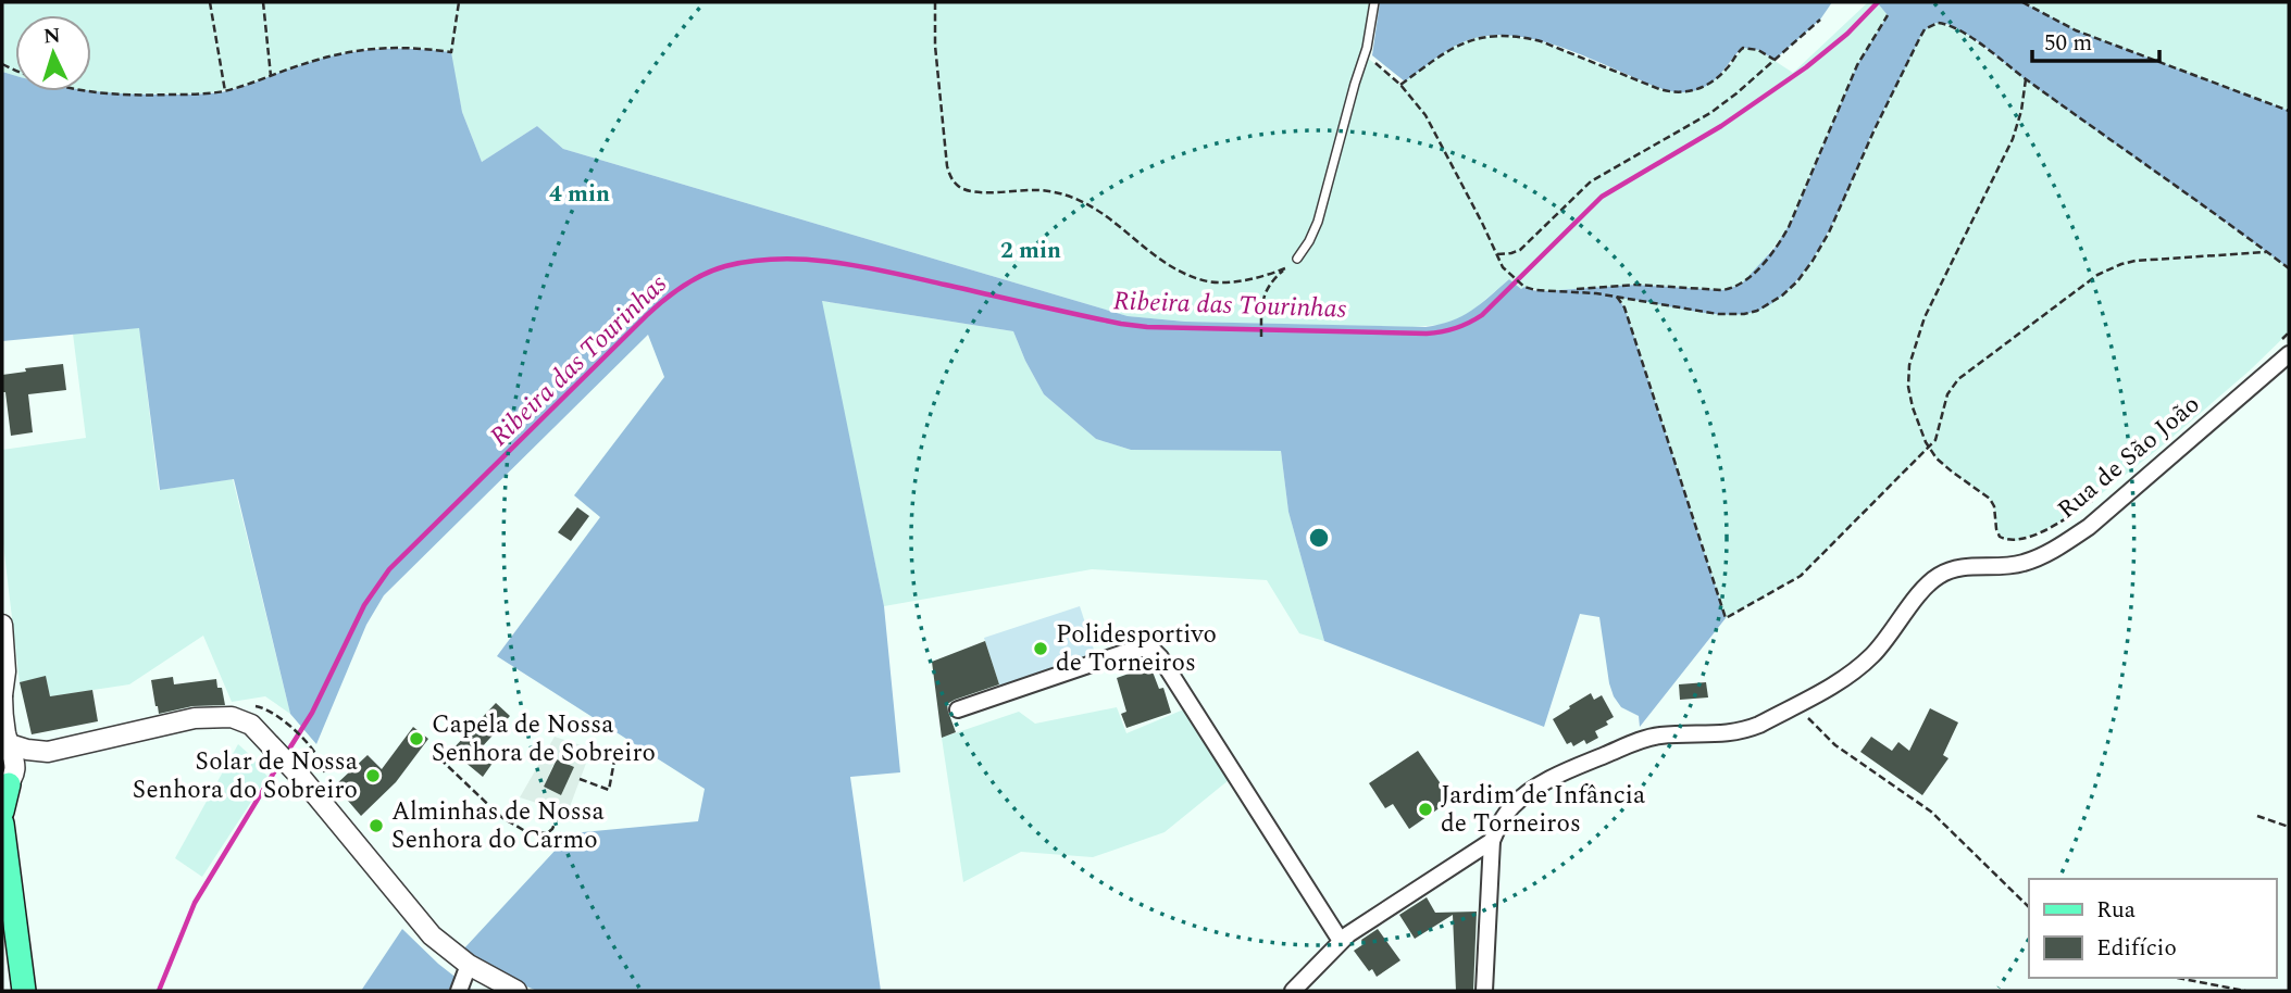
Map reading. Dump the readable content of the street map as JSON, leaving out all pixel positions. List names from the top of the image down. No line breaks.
{"streets":{"street":["Rua de São João"]},"water":["Ribeira das Tourinhas"],"places":["Polidesportivo de Torneiros","Capela de Nossa Senhora de Sobreiro","Solar de Nossa Senhora do Sobreiro","Jardim de Infância de Torneiros","Alminhas de Nossa Senhora do Carmo"],"legend":["Rua","Edifício"],"scale_bar":"50 m","north":"top","rings":["4 min","2 min"]}
